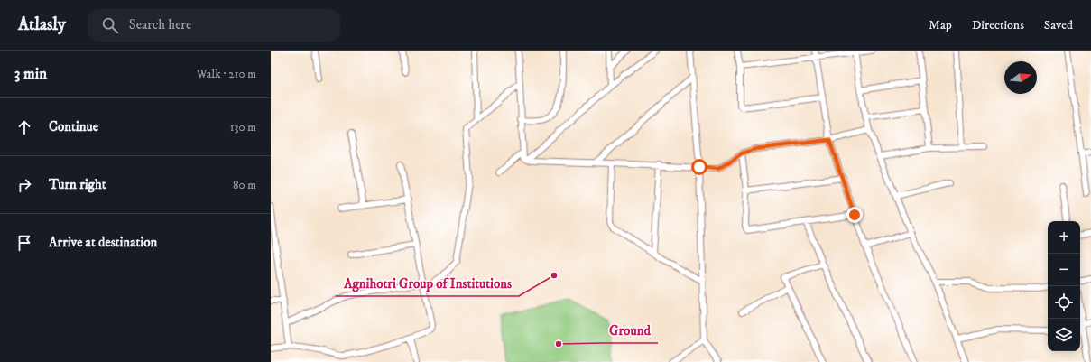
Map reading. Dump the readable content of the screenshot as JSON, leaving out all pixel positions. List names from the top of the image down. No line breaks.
{"places":["Agnihotri Group of Institutions","Ground"],"north":"right","page":{"header":"Atlasly","search":"Search here","nav":["Map","Directions","Saved"],"heading":["3 min","Walk · 210 m"],"list":[["Continue","130 m"],["Turn right","80 m"],"Arrive at destination"],"map_buttons":["+","−"]}}
